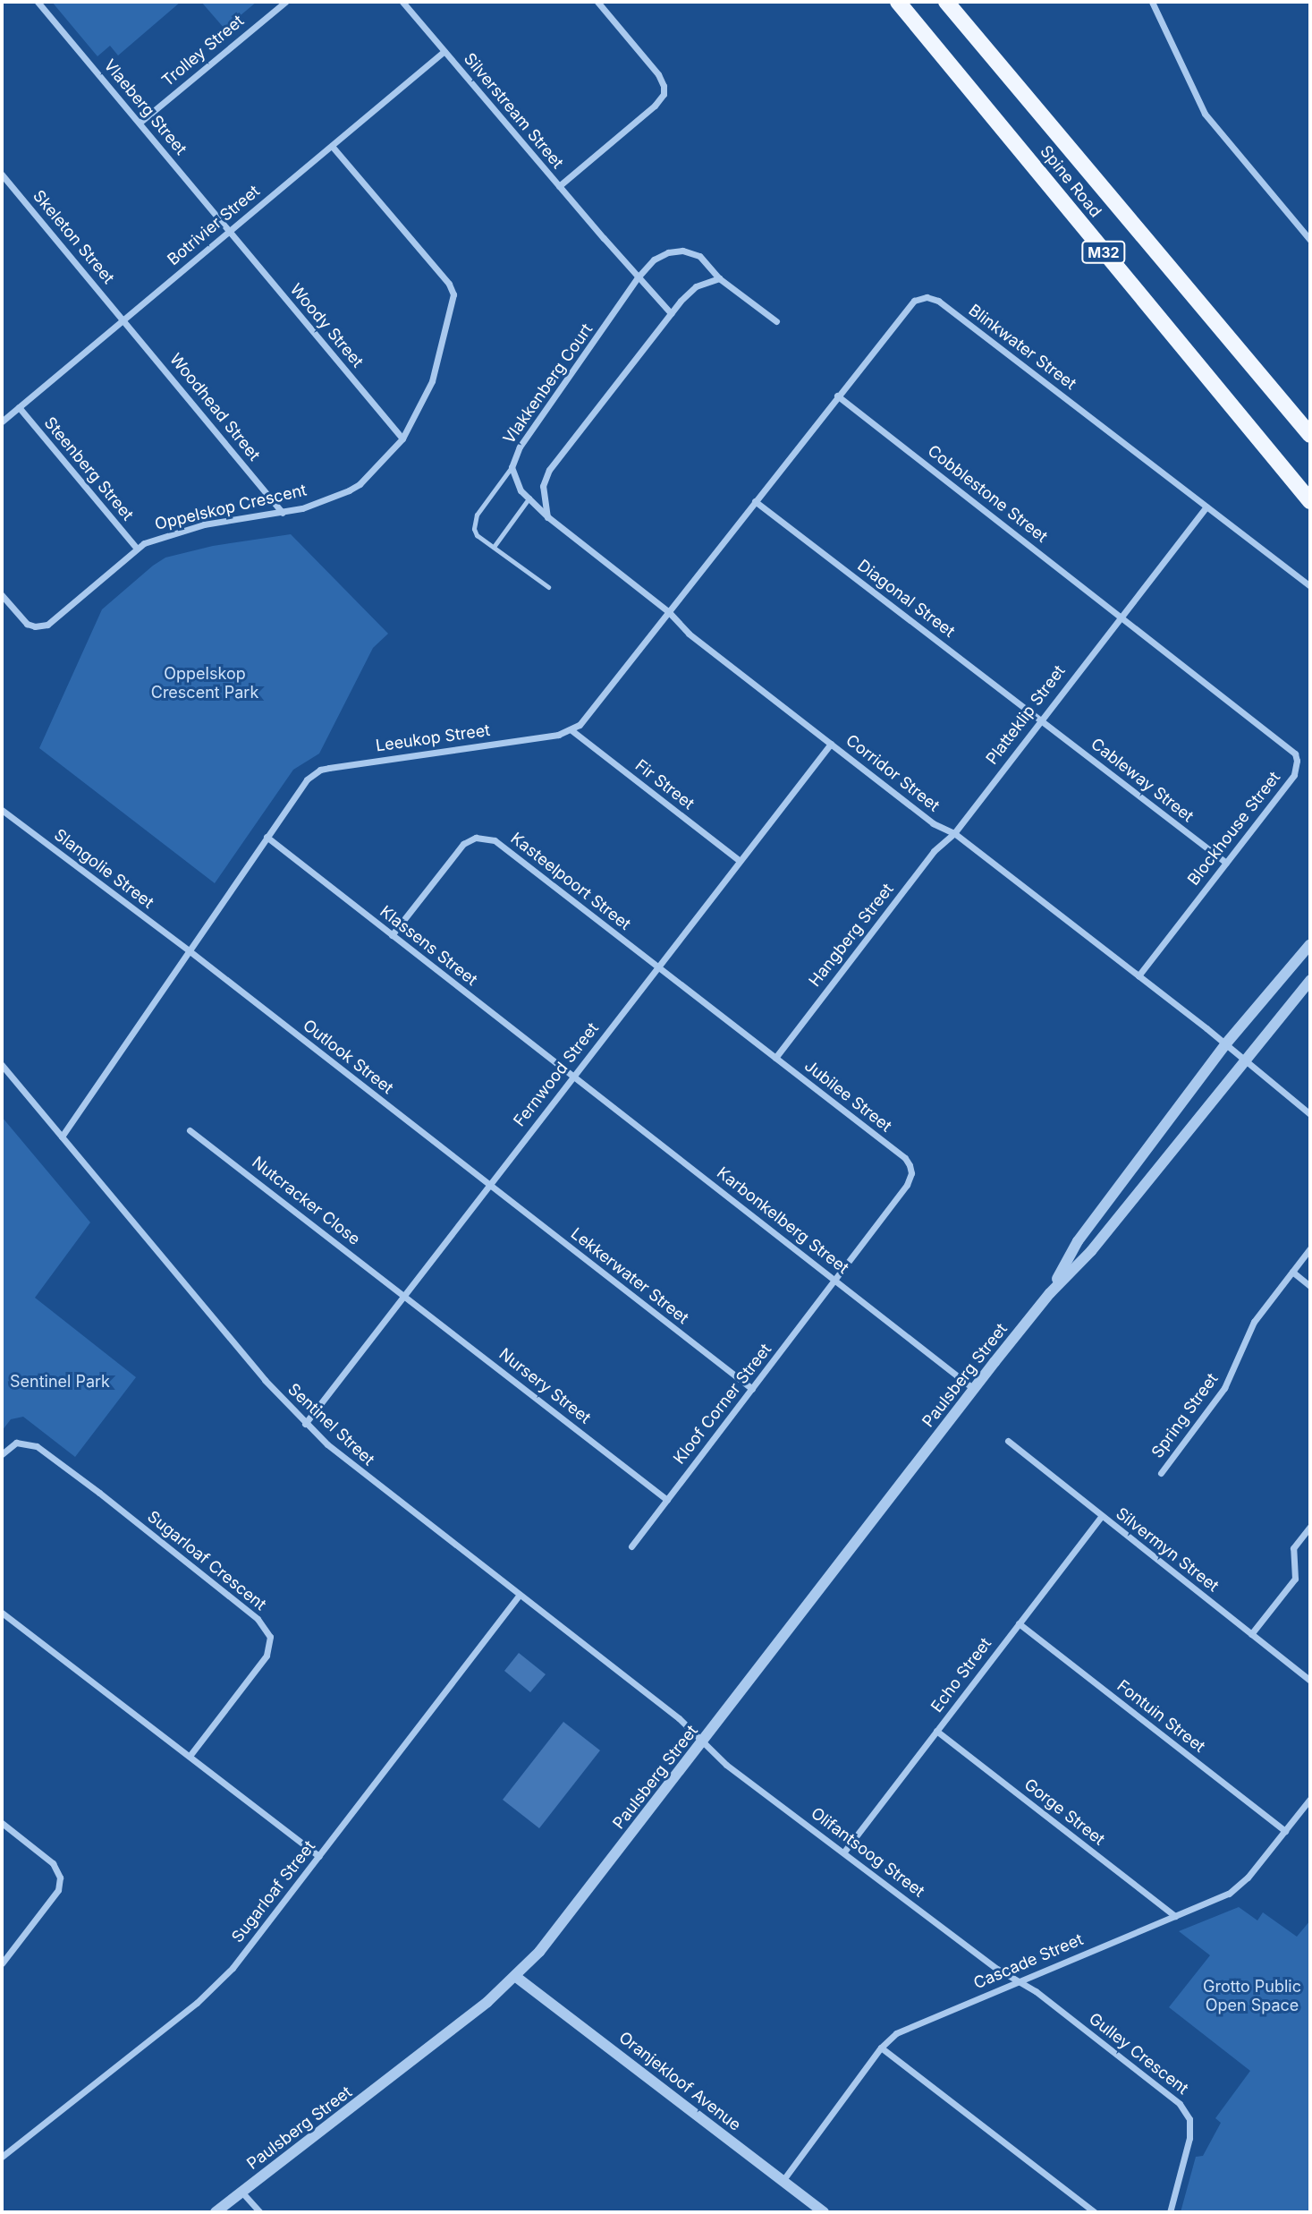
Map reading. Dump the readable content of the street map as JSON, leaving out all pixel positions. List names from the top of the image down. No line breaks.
{"streets":{"main road":["Spine Road","M32"],"street":["Trolley Street","Vlaeberg Street","Silverstream Street","Botrivier Street","Skeleton Street","Woody Street","Blinkwater Street","Vlakkenberg Court","Woodhead Street","Steenberg Street","Cobblestone Street","Oppelskop Crescent","Diagonal Street","Platteklip Street","Leeukop Street","Corridor Street","Cableway Street","Fir Street","Blockhouse Street","Slangolie Street","Kasteelpoort Street","Hangberg Street","Klassens Street","Outlook Street","Fernwood Street","Jubilee Street","Nutcracker Close","Karbonkelberg Street","Lekkerwater Street","Paulsberg Street","Nursery Street","Kloof Corner Street","Spring Street","Sentinel Street","Silvermyn Street","Sugarloaf Crescent","Echo Street","Fontuin Street","Gorge Street","Olifantsoog Street","Sugarloaf Street","Cascade Street","Gulley Crescent","Oranjekloof Avenue"]},"crossings":[["Trolley Street","Vlaeberg Street"],["Vlaeberg Street","Botrivier Street"],["Vlaeberg Street","Woody Street"],["Silverstream Street","Botrivier Street"],["Silverstream Street","Vlakkenberg Court"],["Botrivier Street","Skeleton Street"],["Botrivier Street","Woody Street"],["Botrivier Street","Woodhead Street"],["Botrivier Street","Steenberg Street"],["Botrivier Street","Oppelskop Crescent"],["Skeleton Street","Woodhead Street"],["Woody Street","Oppelskop Crescent"],["Blinkwater Street","Cobblestone Street"],["Vlakkenberg Court","Corridor Street"],["Woodhead Street","Oppelskop Crescent"],["Steenberg Street","Oppelskop Crescent"],["Cobblestone Street","Platteklip Street"],["Cobblestone Street","Blockhouse Street"],["Diagonal Street","Platteklip Street"],["Diagonal Street","Cableway Street"],["Platteklip Street","Corridor Street"],["Platteklip Street","Cableway Street"],["Platteklip Street","Blockhouse Street"],["Platteklip Street","Hangberg Street"],["Leeukop Street","Fir Street"],["Leeukop Street","Slangolie Street"],["Leeukop Street","Klassens Street"],["Leeukop Street","Outlook Street"],["Leeukop Street","Sentinel Street"],["Corridor Street","Blockhouse Street"],["Corridor Street","Hangberg Street"],["Corridor Street","Fernwood Street"],["Corridor Street","Paulsberg Street"],["Cableway Street","Blockhouse Street"],["Fir Street","Fernwood Street"],["Slangolie Street","Outlook Street"],["Kasteelpoort Street","Klassens Street"],["Kasteelpoort Street","Fernwood Street"],["Kasteelpoort Street","Jubilee Street"],["Hangberg Street","Jubilee Street"],["Klassens Street","Fernwood Street"],["Klassens Street","Karbonkelberg Street"],["Outlook Street","Fernwood Street"],["Outlook Street","Lekkerwater Street"],["Fernwood Street","Jubilee Street"],["Fernwood Street","Nutcracker Close"],["Fernwood Street","Karbonkelberg Street"],["Fernwood Street","Lekkerwater Street"],["Fernwood Street","Nursery Street"],["Fernwood Street","Sentinel Street"],["Jubilee Street","Karbonkelberg Street"],["Jubilee Street","Kloof Corner Street"],["Nutcracker Close","Nursery Street"],["Karbonkelberg Street","Paulsberg Street"],["Karbonkelberg Street","Kloof Corner Street"],["Lekkerwater Street","Kloof Corner Street"],["Paulsberg Street","Sentinel Street"],["Paulsberg Street","Olifantsoog Street"],["Paulsberg Street","Oranjekloof Avenue"],["Nursery Street","Kloof Corner Street"],["Sentinel Street","Olifantsoog Street"],["Sentinel Street","Sugarloaf Street"],["Silvermyn Street","Echo Street"],["Echo Street","Fontuin Street"],["Echo Street","Gorge Street"],["Echo Street","Olifantsoog Street"],["Fontuin Street","Cascade Street"],["Gorge Street","Cascade Street"],["Olifantsoog Street","Cascade Street"],["Olifantsoog Street","Gulley Crescent"],["Cascade Street","Gulley Crescent"],["Cascade Street","Oranjekloof Avenue"]],"parks":["Oppelskop Crescent Park","Sentinel Park","Grotto Public Open Space"]}
